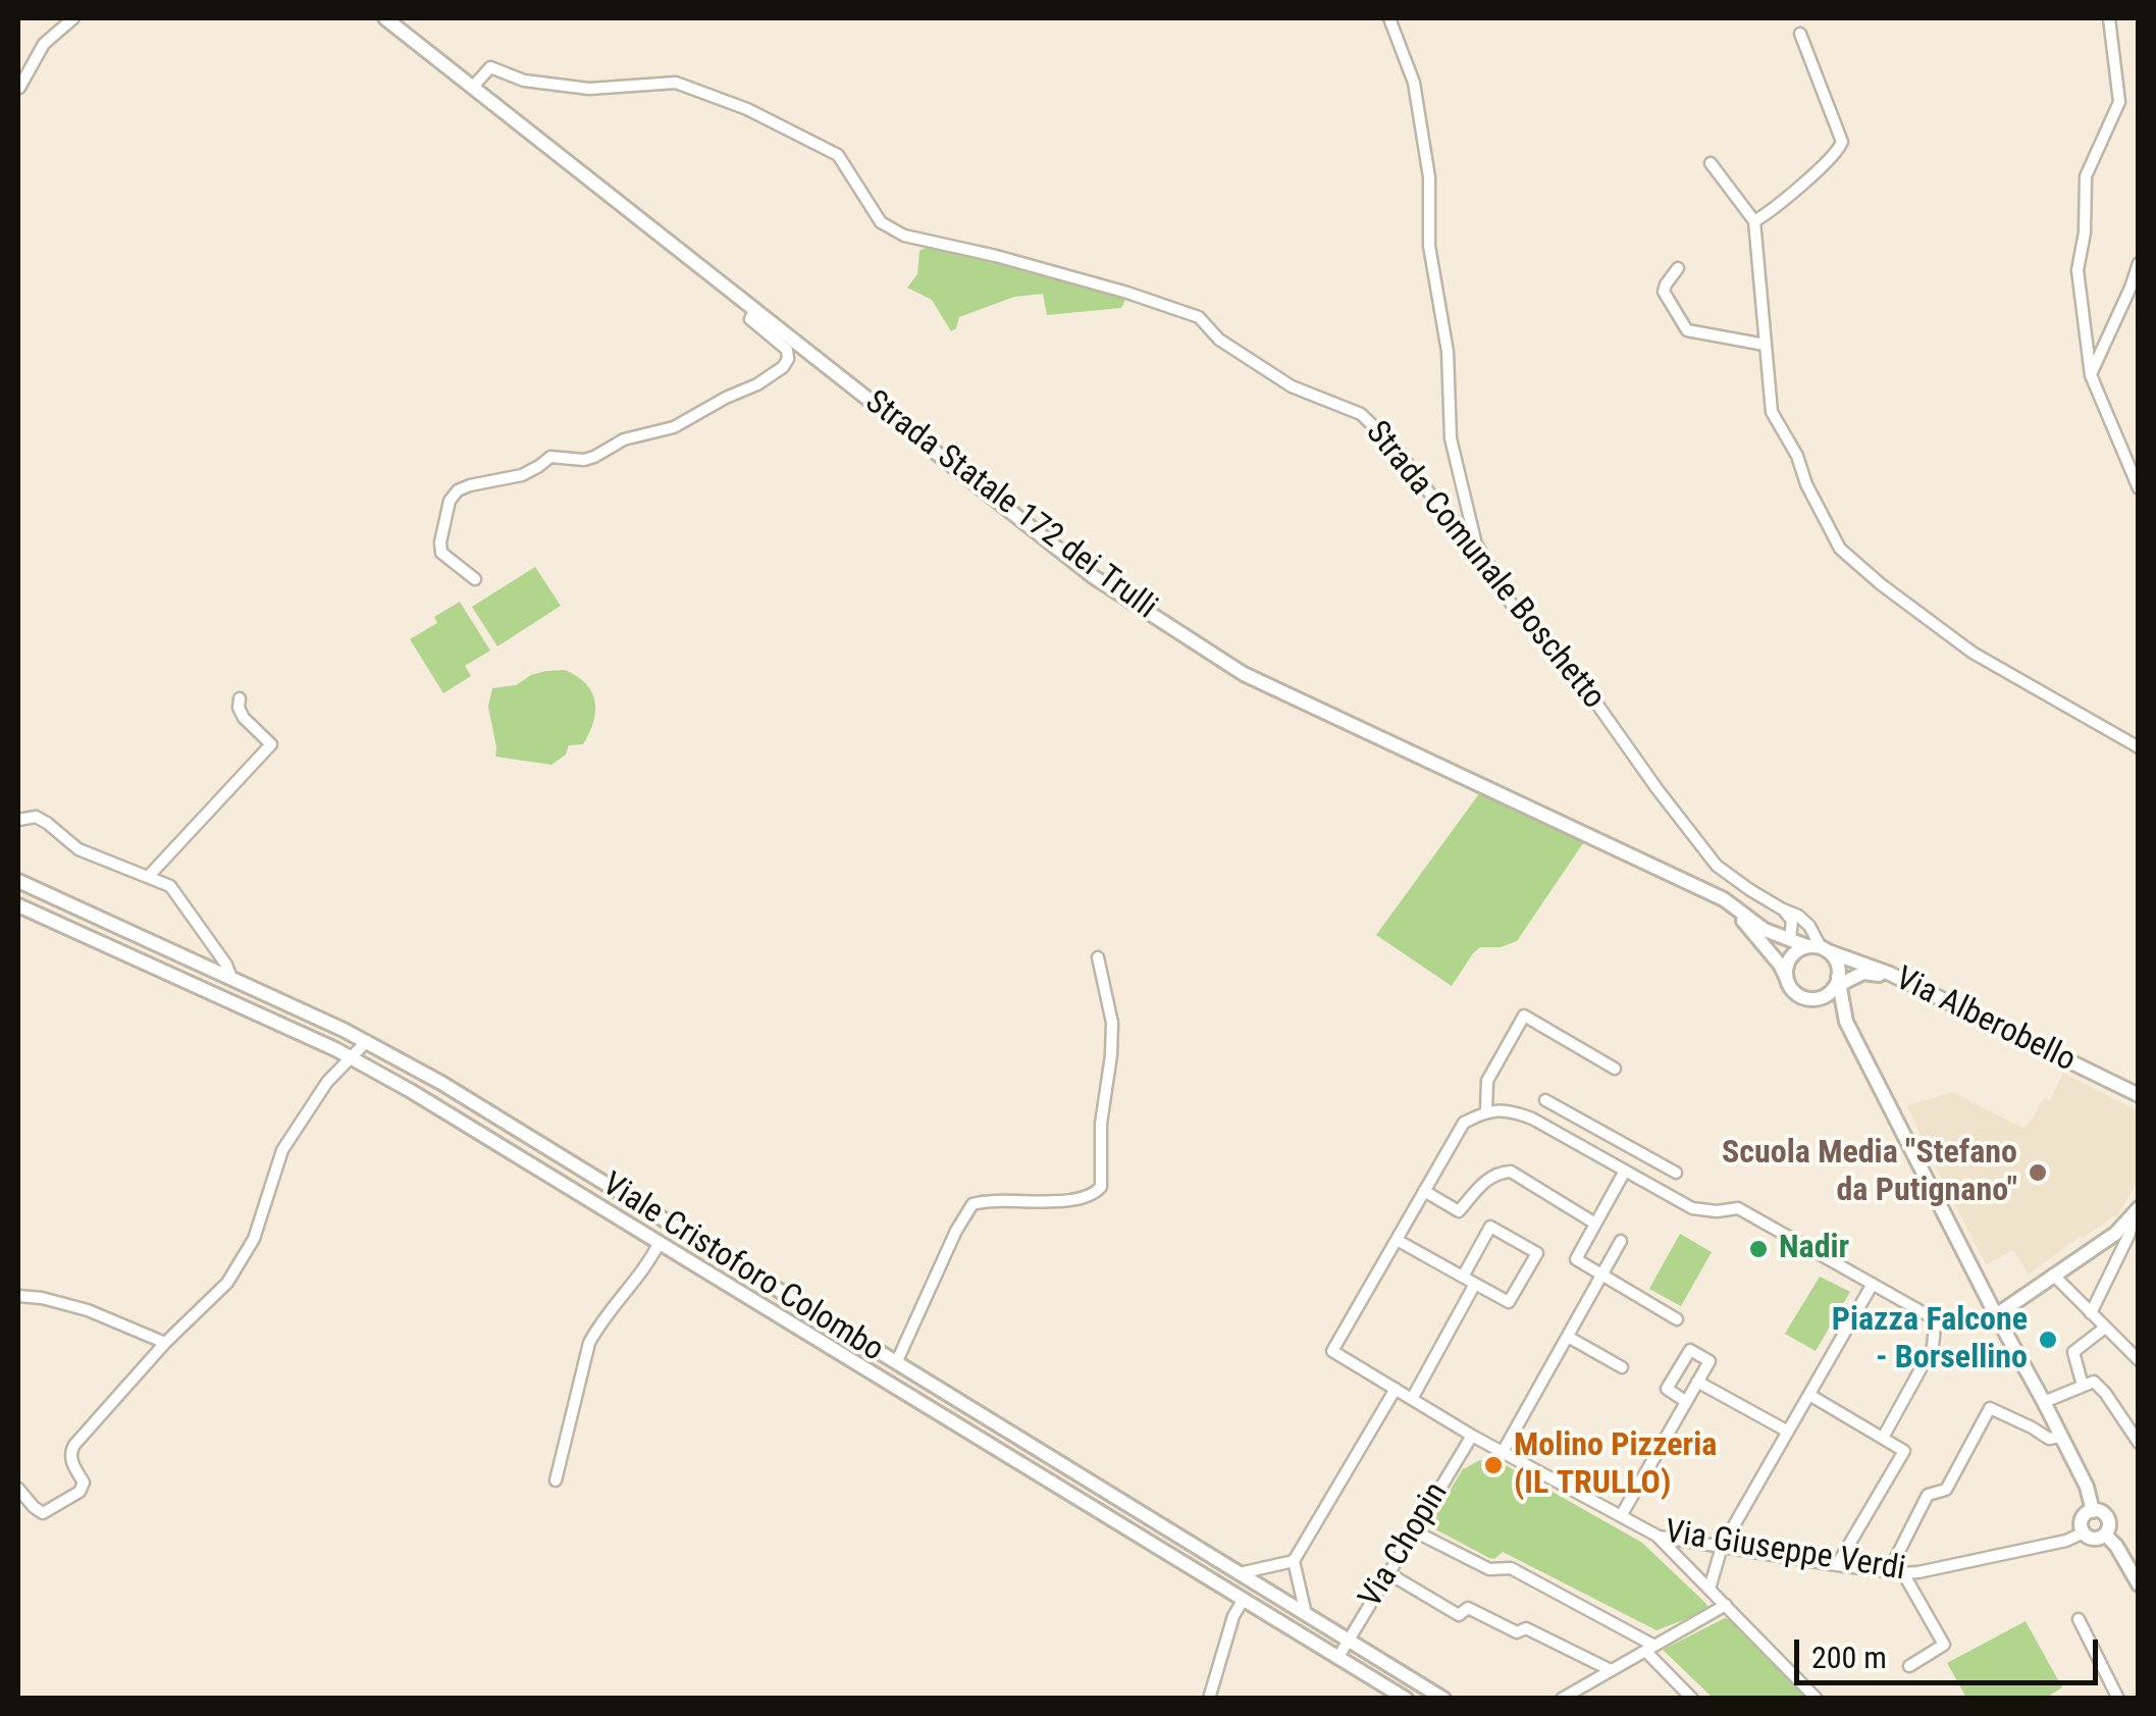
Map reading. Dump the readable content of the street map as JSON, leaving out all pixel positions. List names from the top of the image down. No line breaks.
{"streets":{"main road":["Strada Statale 172 dei Trulli","Via Alberobello","Viale Cristoforo Colombo"],"street":["Strada Comunale Boschetto","Via Chopin","Via Giuseppe Verdi"]},"crossings":[["Strada Statale 172 dei Trulli","Strada Comunale Boschetto"],["Strada Statale 172 dei Trulli","Via Alberobello"],["Strada Comunale Boschetto","Via Alberobello"],["Viale Cristoforo Colombo","Via Chopin"],["Via Chopin","Via Giuseppe Verdi"]],"places":["Scuola Media \"Stefano da Putignano\"","Nadir","Piazza Falcone - Borsellino","Molino Pizzeria (IL TRULLO)"],"scale_bar":"200 m"}
